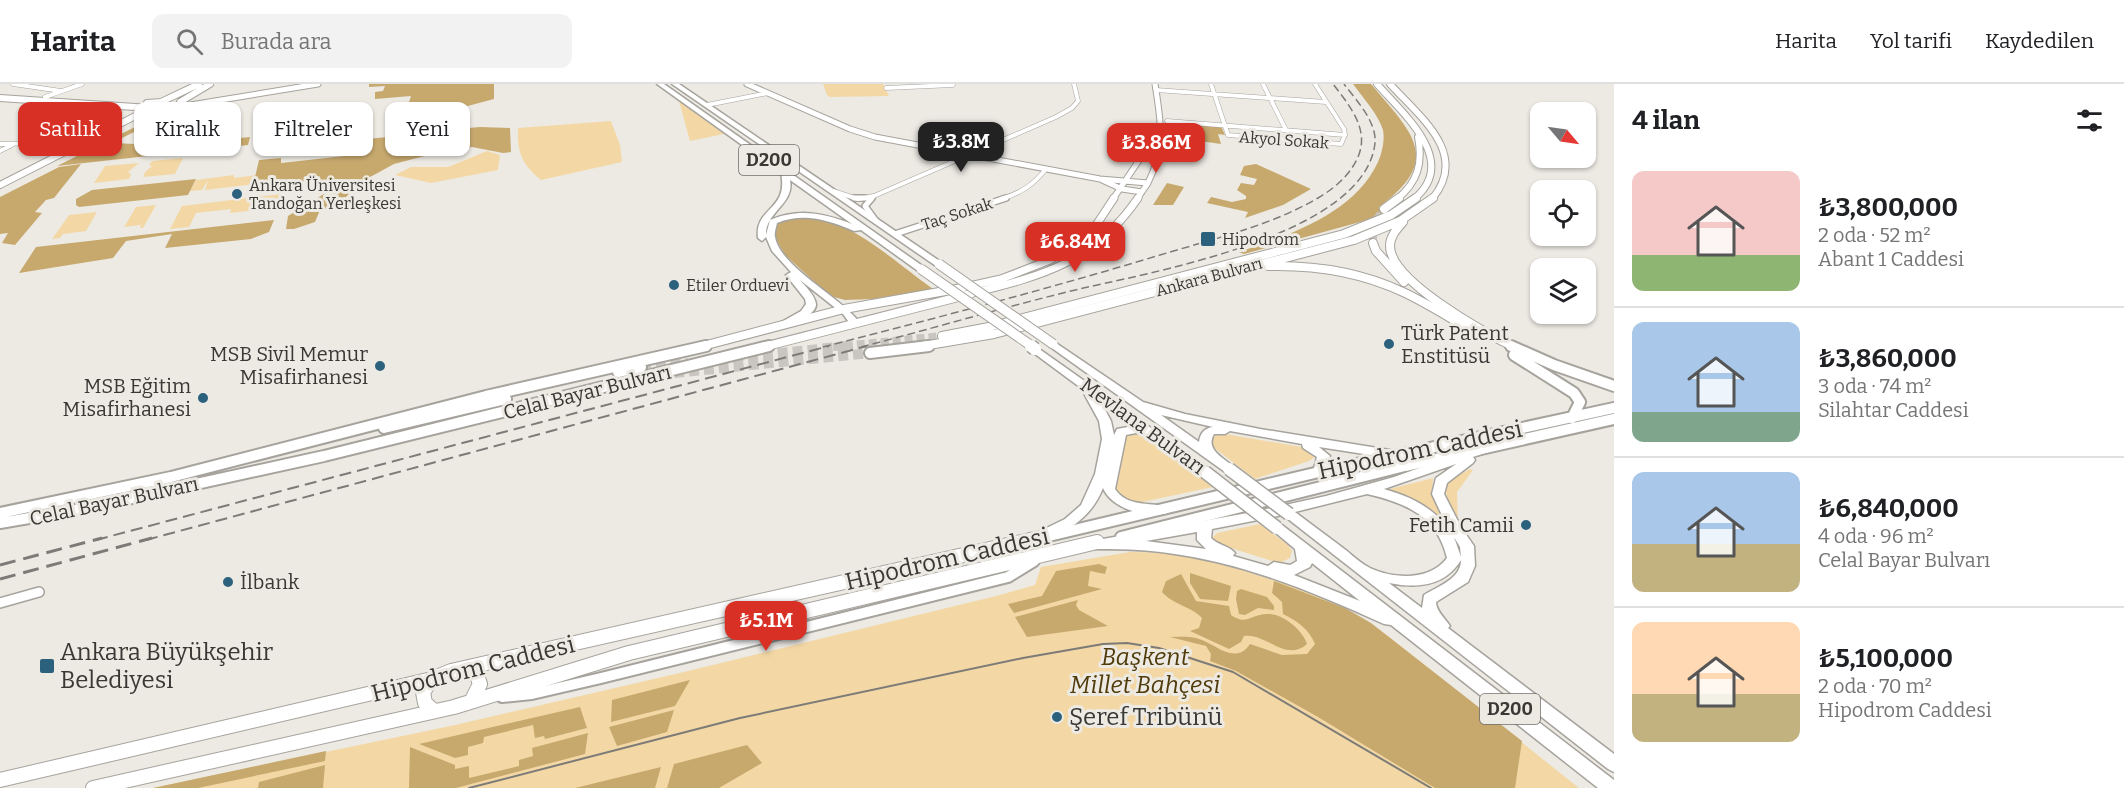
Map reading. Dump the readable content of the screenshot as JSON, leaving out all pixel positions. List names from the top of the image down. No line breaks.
{"streets":{"highway":["D200","Mevlana Bulvarı"],"main road":["Ankara Bulvarı","Celal Bayar Bulvarı","Hipodrom Caddesi"],"street":["Akyol Sokak","Taç Sokak"]},"crossings":[["Taç Sokak","Mevlana Bulvarı"]],"parks":["Başkent Millet Bahçesi"],"places":{"other":["Ankara Üniversitesi Tandoğan Yerleşkesi","Etiler Orduevi","Türk Patent Enstitüsü","MSB Sivil Memur Misafirhanesi","MSB Eğitim Misafirhanesi","Fetih Camii","İlbank","Şeref Tribünü"],"transit":["Hipodrom","Ankara Büyükşehir Belediyesi"]},"north":"bottom right","page":{"header":"Harita","search":"Burada ara","nav":["Harita","Yol tarifi","Kaydedilen"],"heading":"4 ilan","chip":["Satılık","Kiralık","Filtreler","Yeni"],"price":["₺3.8M","₺3.86M","₺6.84M","₺5.1M"],"list":[{"name":"₺3,800,000","note":"2 oda · 52 m² · Abant 1 Caddesi"},{"name":"₺3,860,000","note":"3 oda · 74 m² · Silahtar Caddesi"},{"name":"₺6,840,000","note":"4 oda · 96 m² · Celal Bayar Bulvarı"},{"name":"₺5,100,000","note":"2 oda · 70 m² · Hipodrom Caddesi"}]}}
